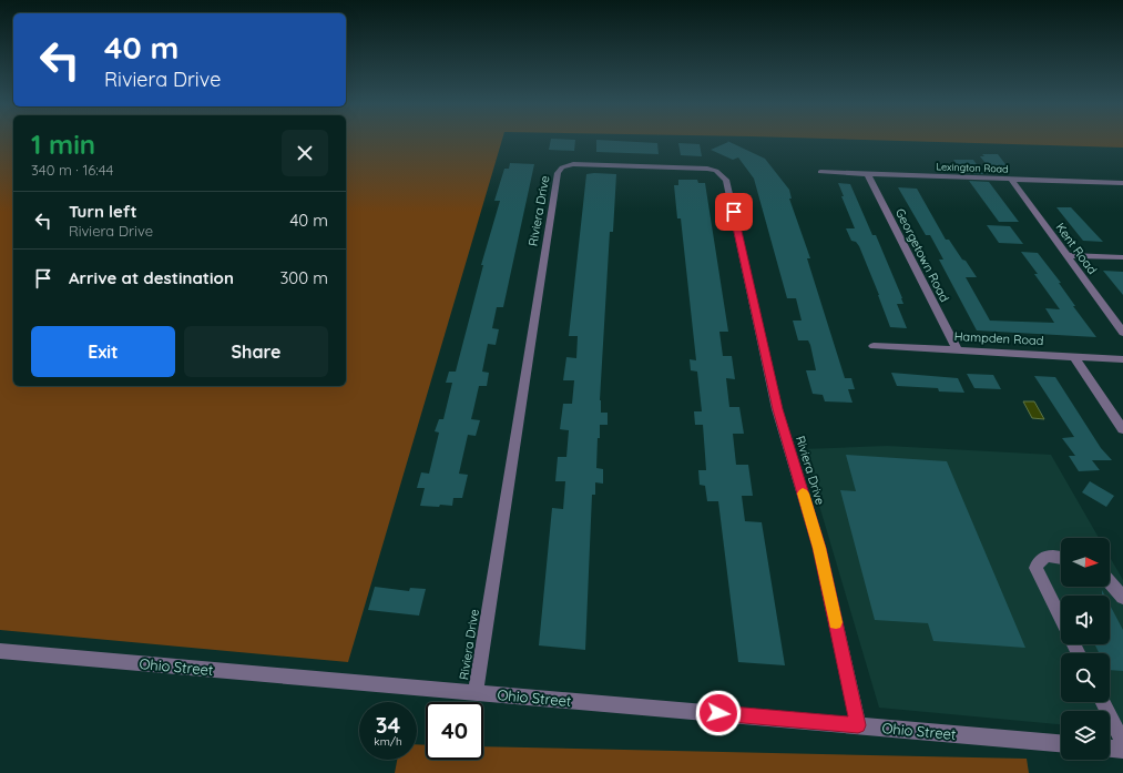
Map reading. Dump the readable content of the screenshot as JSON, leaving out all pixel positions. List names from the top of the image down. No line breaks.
{"streets":{"street":["Lexington Road","Riviera Drive","Kent Road","Georgetown Road","Hampden Road","Ohio Street"]},"crossings":[["Lexington Road","Kent Road"],["Lexington Road","Georgetown Road"],["Riviera Drive","Ohio Street"],["Georgetown Road","Hampden Road"]],"north":"right","page":{"turn":["40 m","Riviera Drive"],"heading":["1 min","340 m · 16:44"],"list":[{"name":"Turn left","note":"Riviera Drive","value":"40 m"},{"name":"Arrive at destination","value":"300 m"}],"buttons":["Exit","Share"],"speed":"34 km/h","limit":"40"}}
